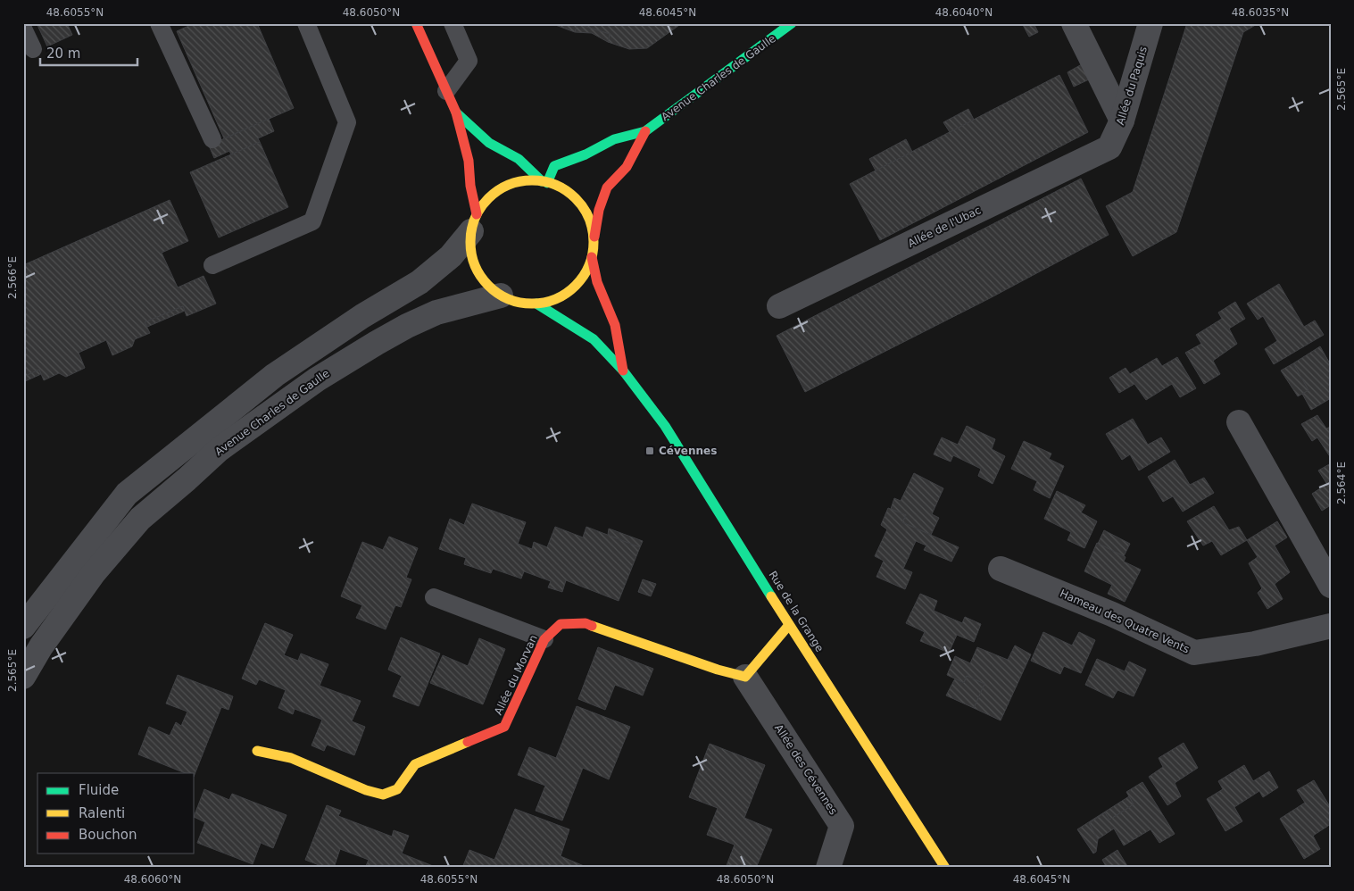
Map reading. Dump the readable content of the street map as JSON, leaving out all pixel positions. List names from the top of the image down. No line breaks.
{"streets":{"street":["Avenue Charles de Gaulle","Allée du Paquis","Allée de l'Ubac","Rue de la Grange","Hameau des Quatre Vents","Allée du Morvan","Allée des Cévennes"]},"crossings":[["Avenue Charles de Gaulle","Rue de la Grange"],["Allée du Paquis","Allée de l'Ubac"],["Allée du Morvan","Allée des Cévennes"]],"places":{"transit":["Cévennes"]},"legend":["Fluide","Ralenti","Bouchon"],"scale_bar":"20 m","coordinates":["48.6055°N","48.6050°N","48.6045°N","48.6040°N","48.6035°N","2.565°E","2.566°E","2.564°E","48.6060°N"]}
